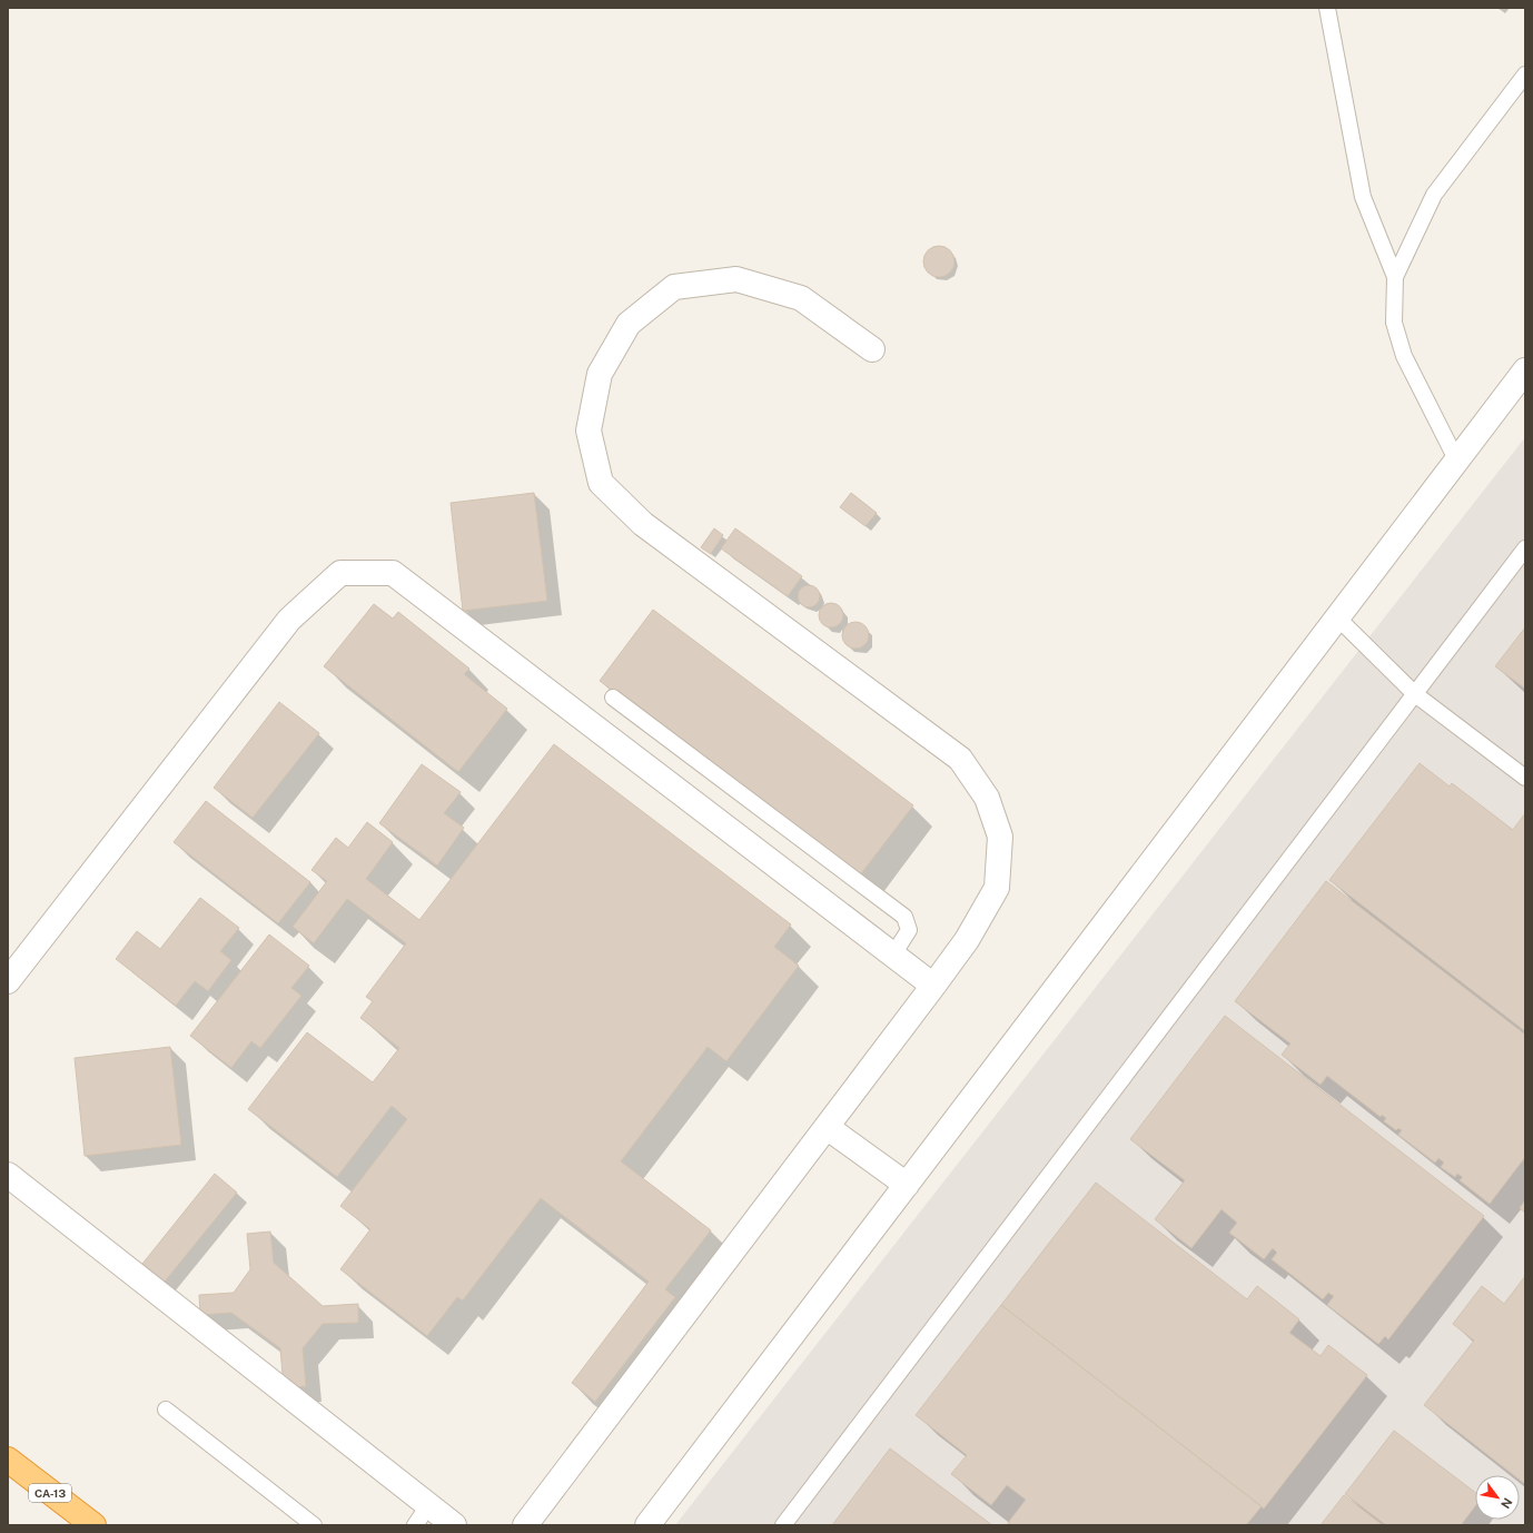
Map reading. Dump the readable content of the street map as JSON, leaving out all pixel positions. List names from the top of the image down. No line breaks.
{"streets":{"highway":["CA-13"]},"north":"bottom right"}
